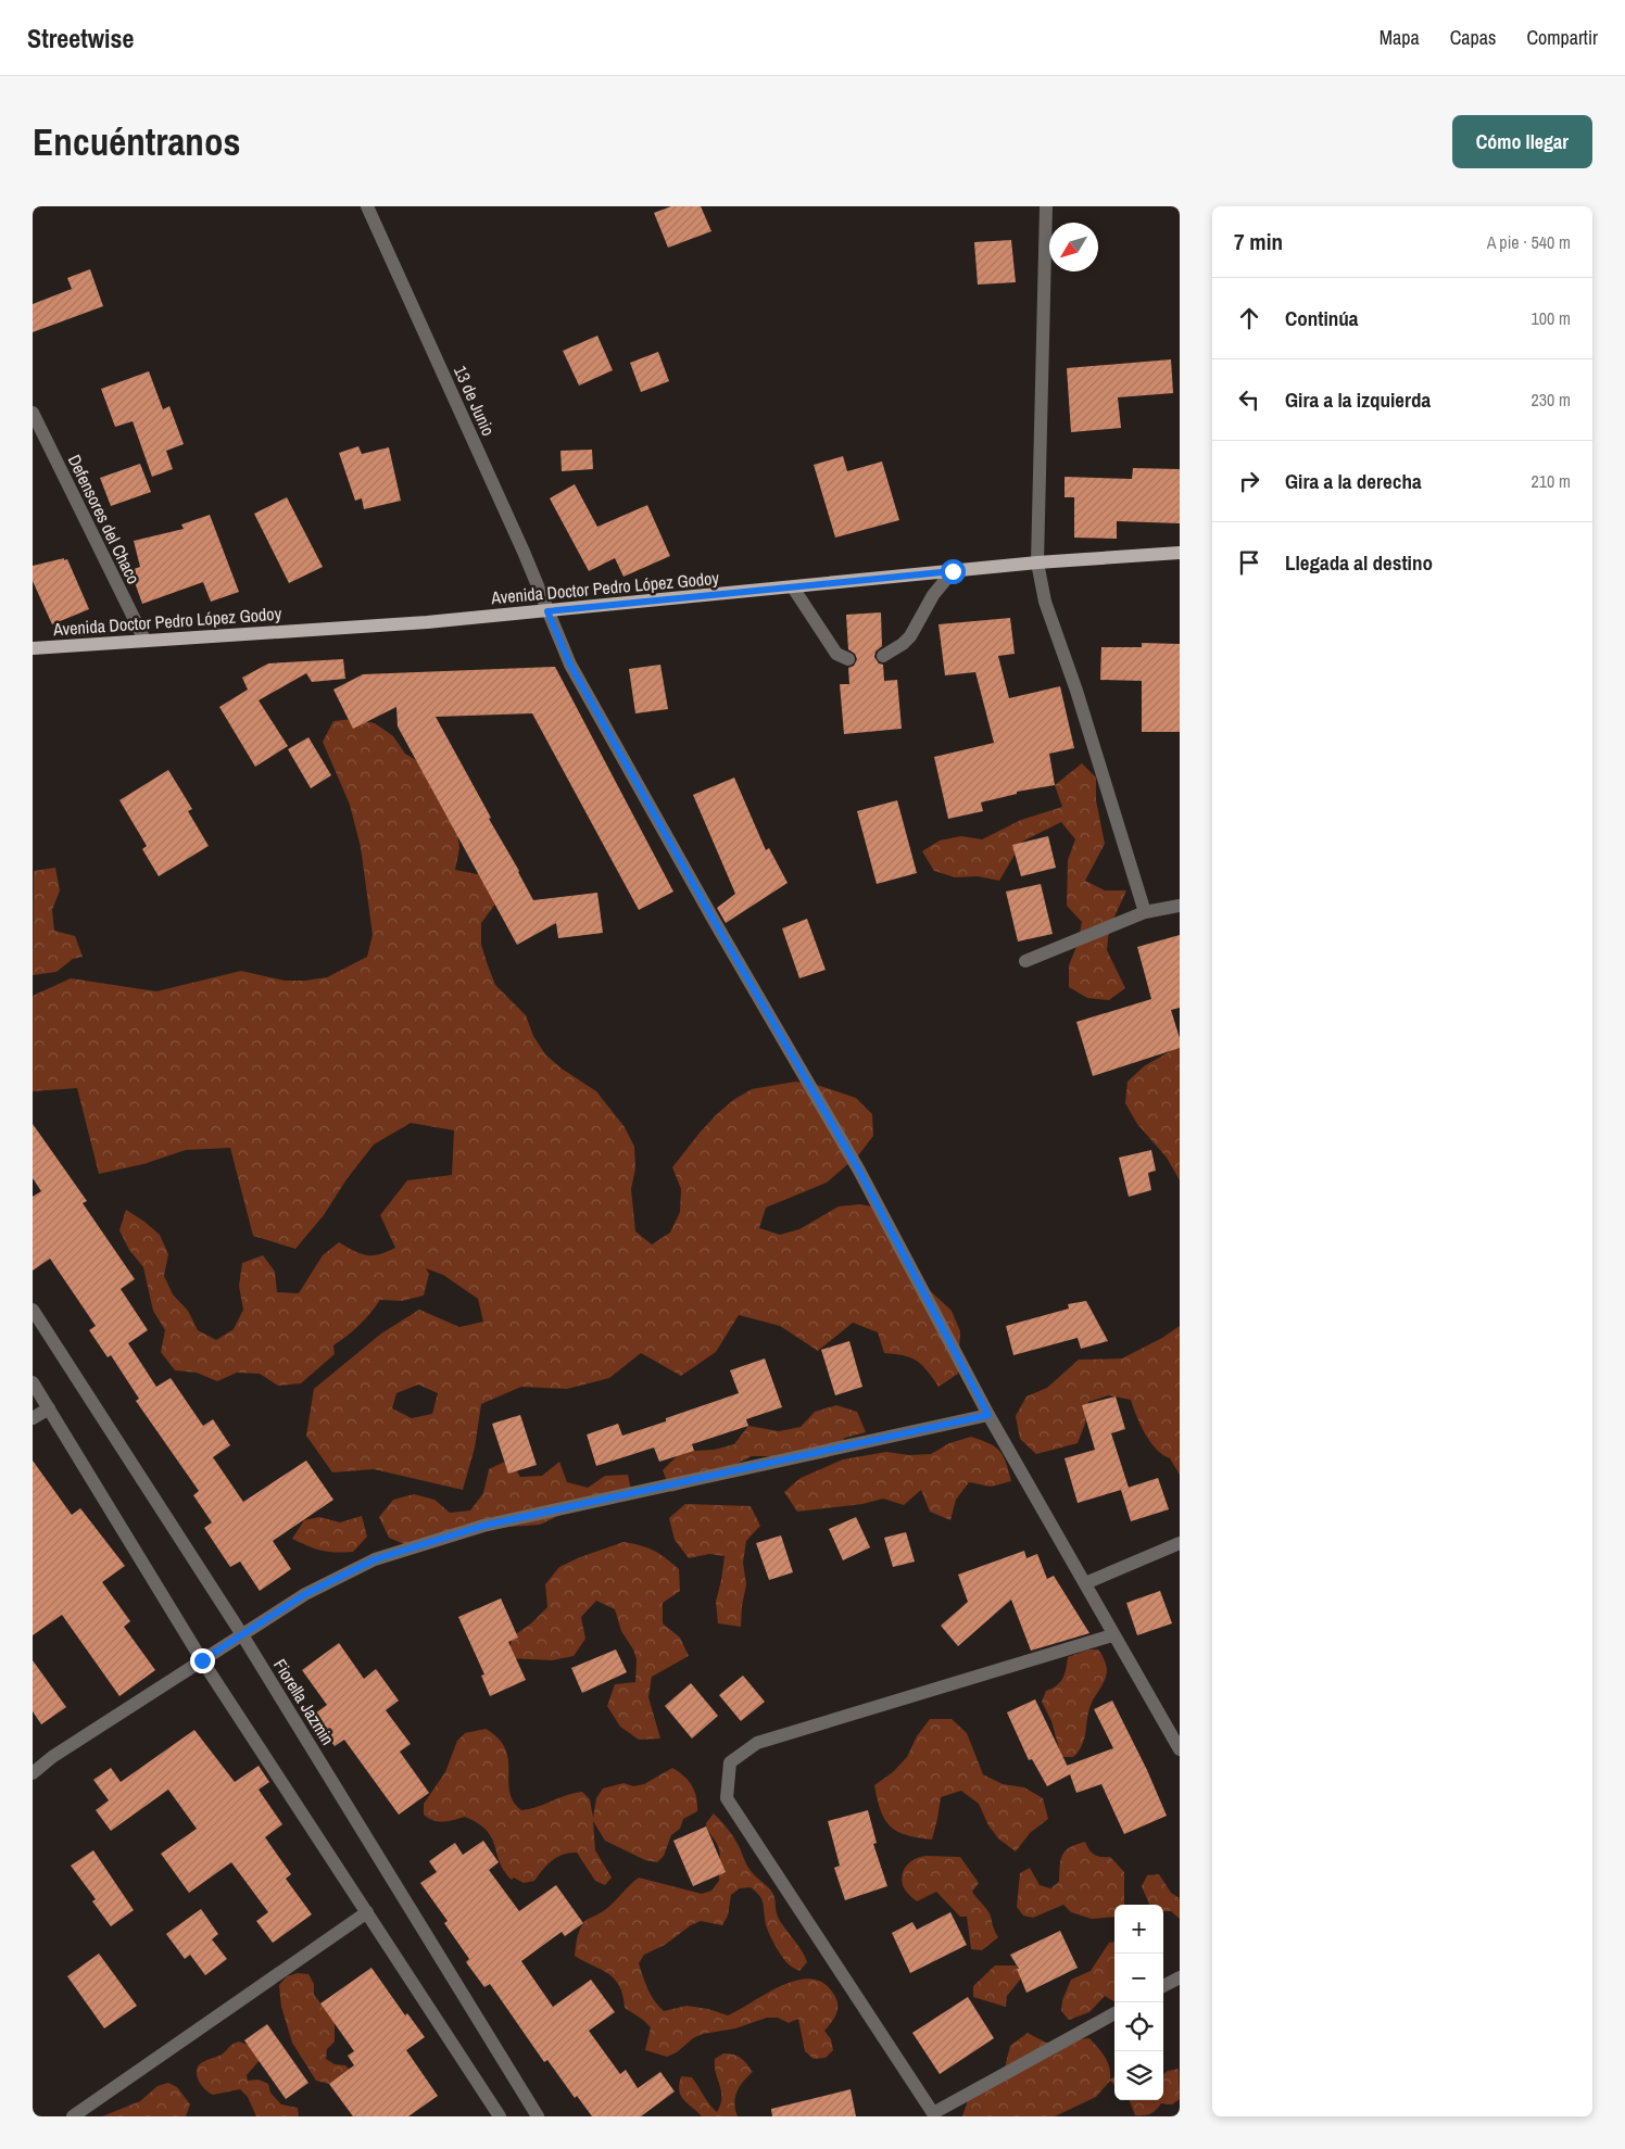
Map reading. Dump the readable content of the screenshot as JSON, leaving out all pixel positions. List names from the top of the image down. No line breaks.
{"streets":{"main road":["Avenida Doctor Pedro López Godoy"],"street":["13 de Junio","Defensores del Chaco","Fiorella Jazmin"]},"crossings":[["13 de Junio","Avenida Doctor Pedro López Godoy"],["Defensores del Chaco","Avenida Doctor Pedro López Godoy"]],"north":"bottom left","page":{"header":"Streetwise","nav":["Mapa","Capas","Compartir"],"buttons":"Cómo llegar","title":"Encuéntranos","heading":["7 min","A pie · 540 m"],"list":[["Continúa","100 m"],["Gira a la izquierda","230 m"],["Gira a la derecha","210 m"],"Llegada al destino"],"map_buttons":["+","−"]}}
